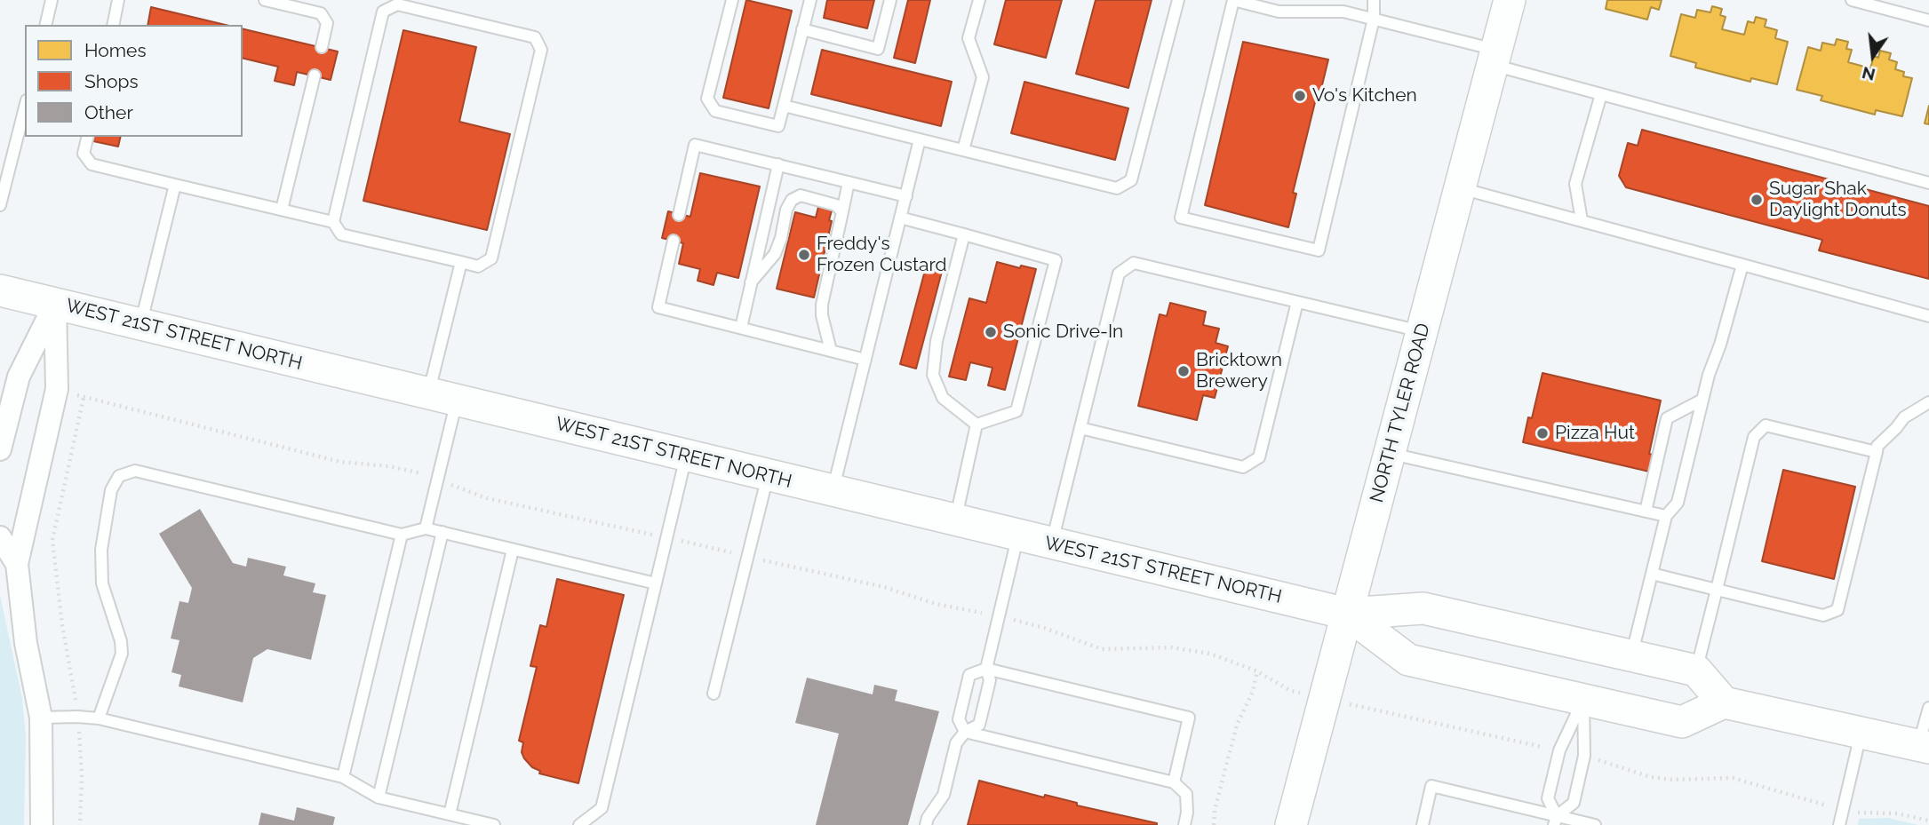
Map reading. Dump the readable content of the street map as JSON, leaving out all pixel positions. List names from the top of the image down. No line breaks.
{"streets":{"main road":["WEST 21ST STREET NORTH","NORTH TYLER ROAD"]},"crossings":[["WEST 21ST STREET NORTH","NORTH TYLER ROAD"]],"places":["Vo's Kitchen","Sugar Shak Daylight Donuts","Freddy's Frozen Custard","Sonic Drive-In","Bricktown Brewery","Pizza Hut"],"legend":["Homes","Shops","Other"],"north":"bottom"}
